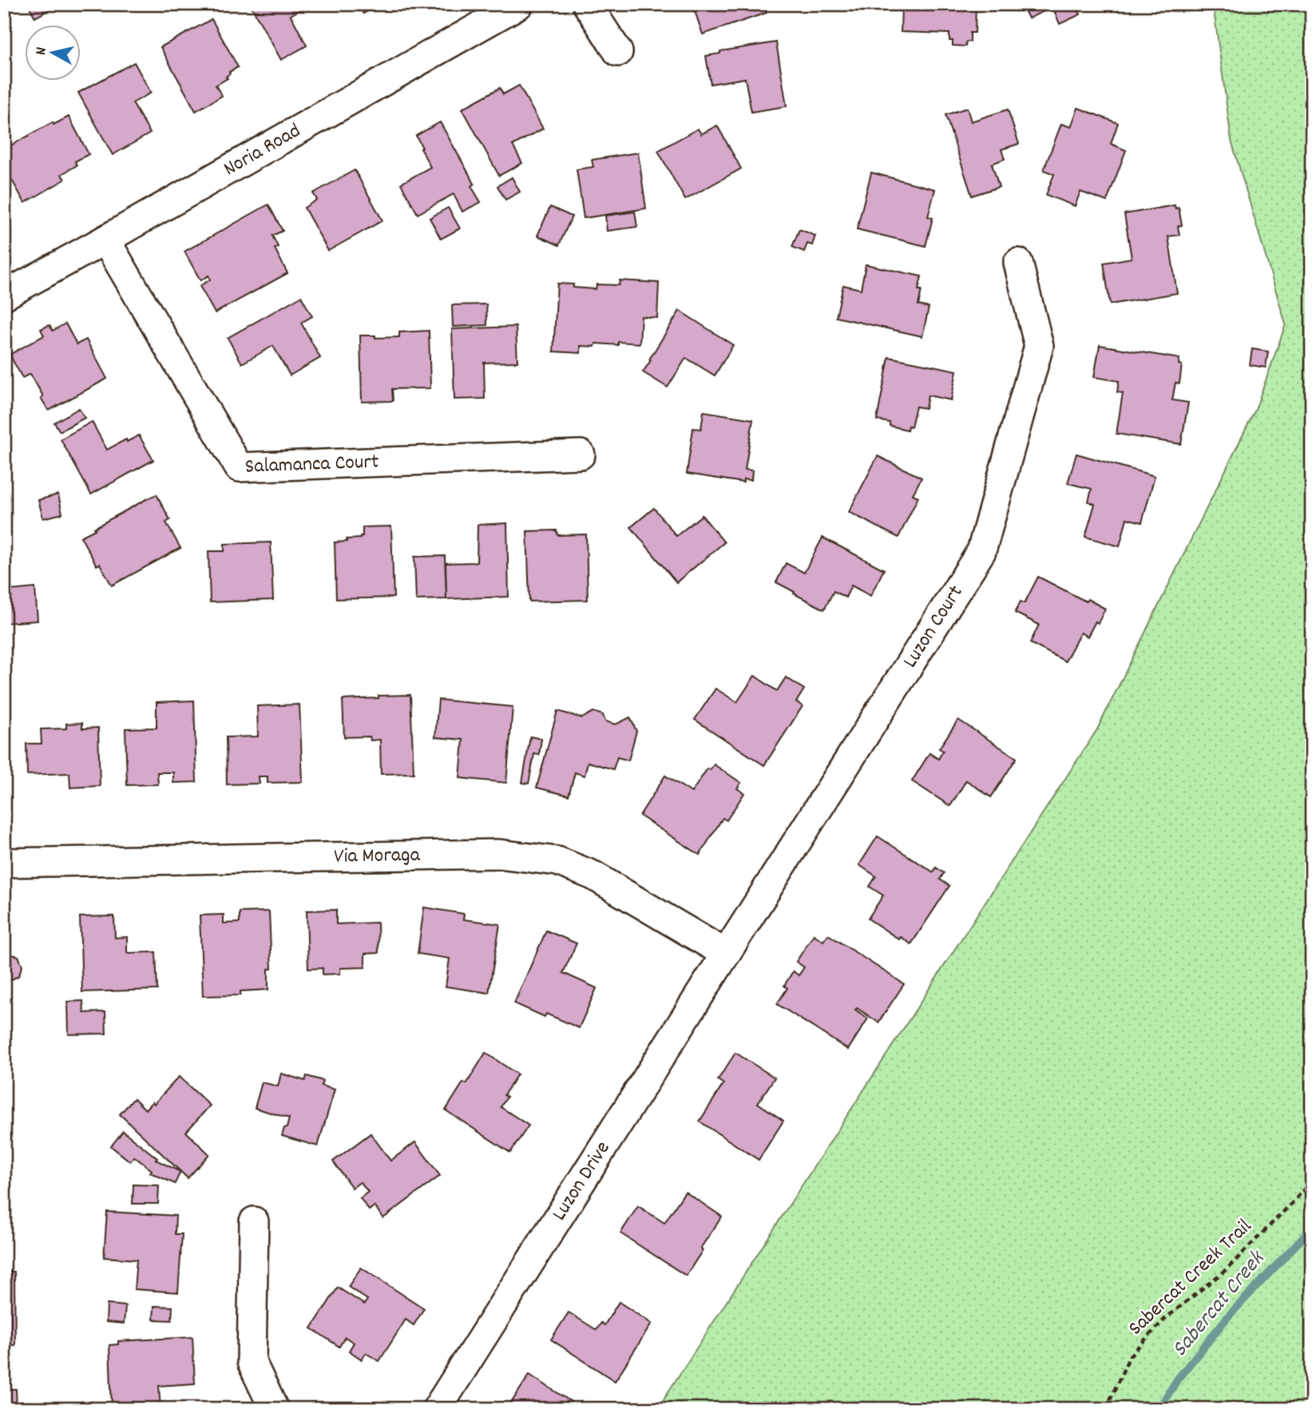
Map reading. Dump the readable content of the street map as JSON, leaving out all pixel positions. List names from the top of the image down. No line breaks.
{"streets":{"street":["Noria Road","Salamanca Court","Luzon Court","Via Moraga","Luzon Drive"],"path":["Sabercat Creek Trail"]},"crossings":[["Noria Road","Salamanca Court"],["Luzon Court","Via Moraga"],["Luzon Court","Luzon Drive"],["Via Moraga","Luzon Drive"]],"water":["Sabercat Creek"],"north":"left"}
